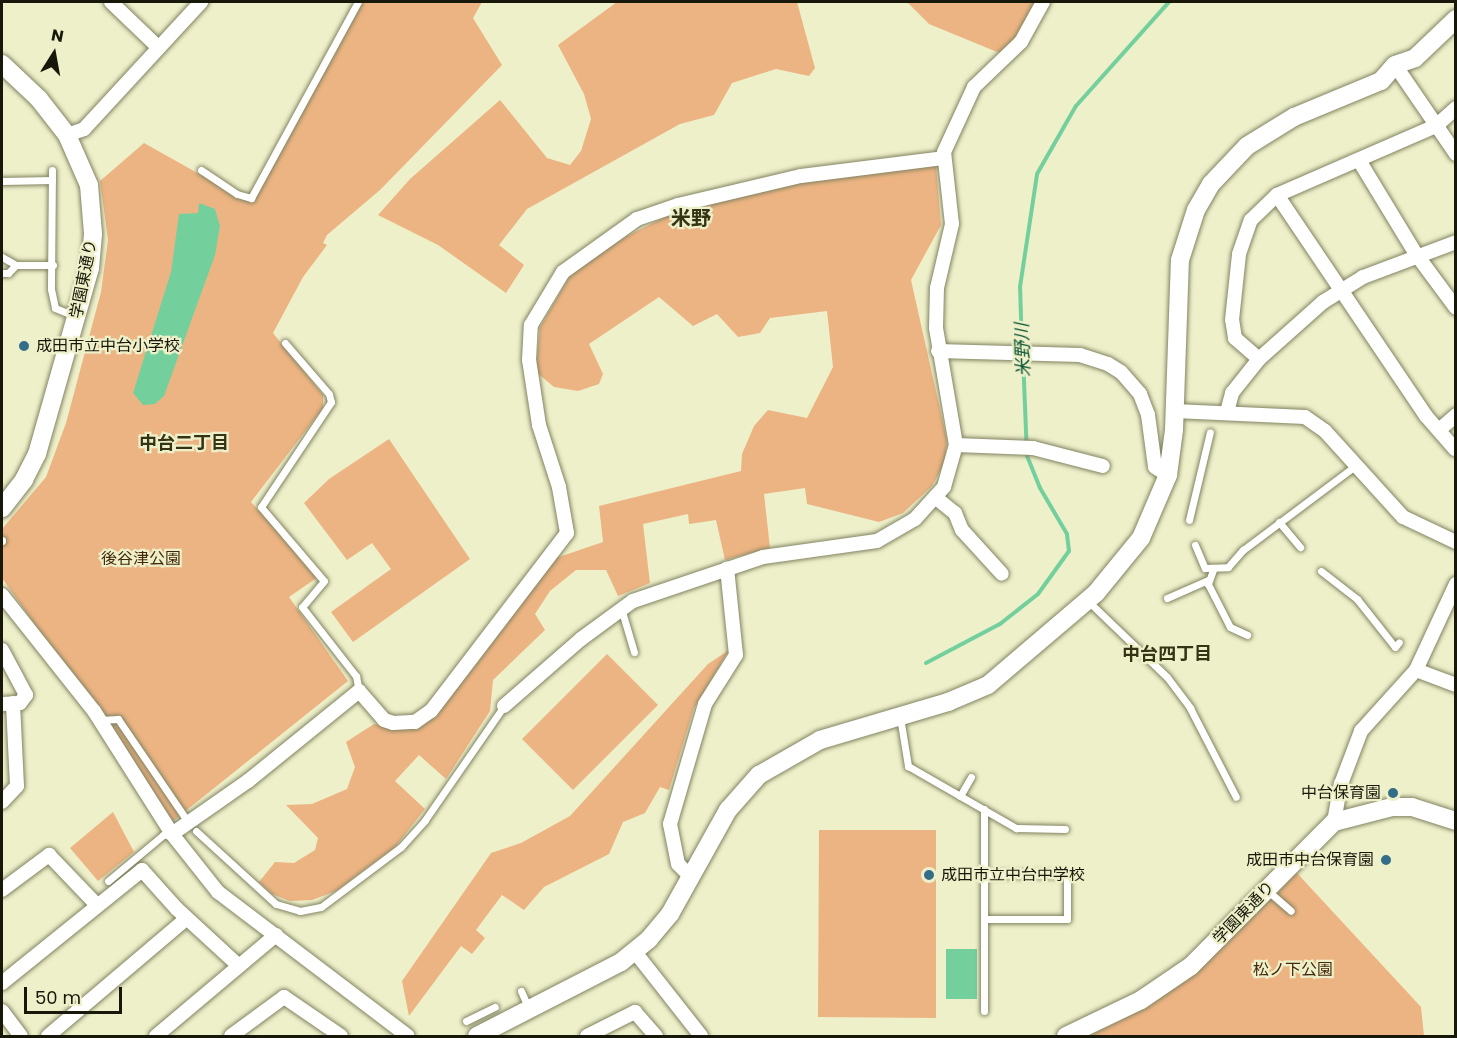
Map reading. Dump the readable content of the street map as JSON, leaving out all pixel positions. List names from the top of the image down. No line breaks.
{"streets":{"street":["学園東通り"]},"districts":["米野","中台二丁目","中台四丁目"],"water":["米野川"],"parks":["後谷津公園","松ノ下公園"],"places":["成田市立中台小学校","中台保育園","成田市中台保育園","成田市立中台中学校"],"scale_bar":"50 m","north":"top"}
